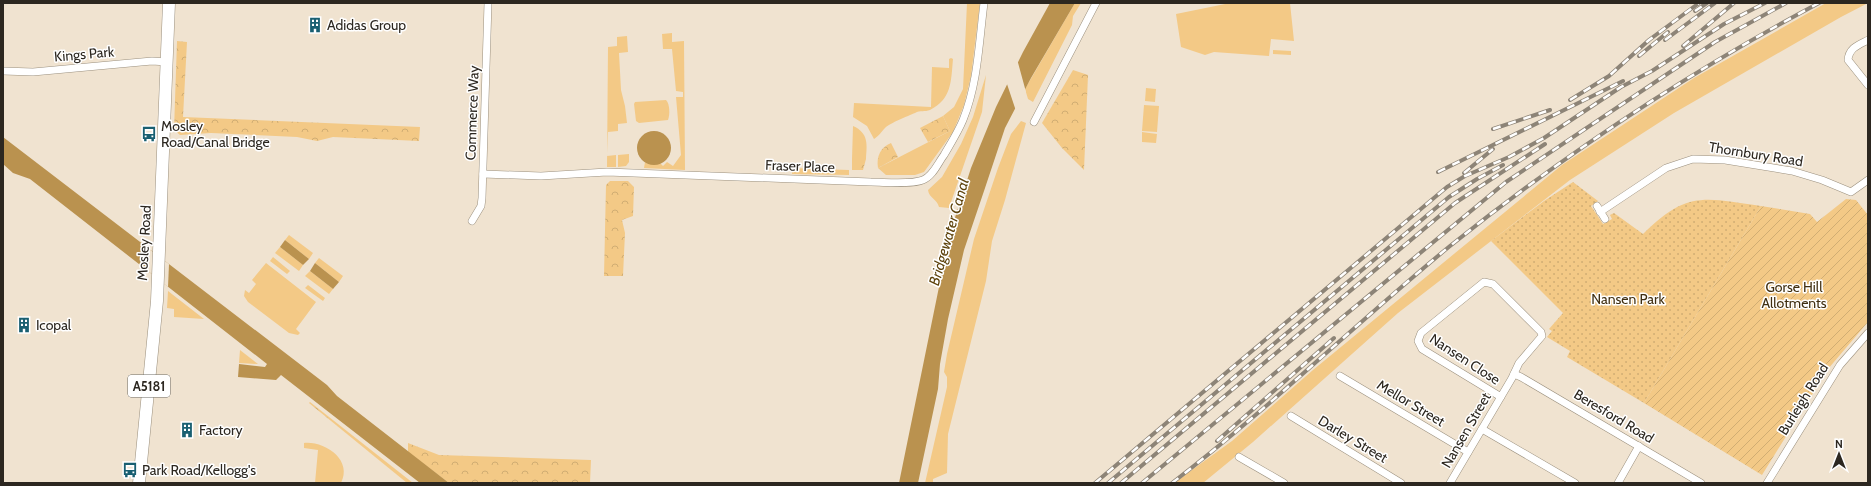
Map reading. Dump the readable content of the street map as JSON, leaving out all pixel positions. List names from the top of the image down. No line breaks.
{"streets":{"main road":["Mosley Road","A5181"],"street":["Kings Park","Commerce Way","Thornbury Road","Fraser Place","Nansen Close","Burleigh Road","Mellor Street","Beresford Road","Nansen Street","Darley Street"]},"crossings":[["Kings Park","Mosley Road"],["Commerce Way","Fraser Place"],["Nansen Close","Nansen Street"],["Mellor Street","Nansen Street"],["Beresford Road","Nansen Street"]],"water":["Bridgewater Canal"],"parks":["Gorse Hill Allotments","Nansen Park"],"places":{"building":["Adidas Group","Icopal","Factory"],"bus stop":["Mosley Road/Canal Bridge","Park Road/Kellogg's"]},"north":"top"}
